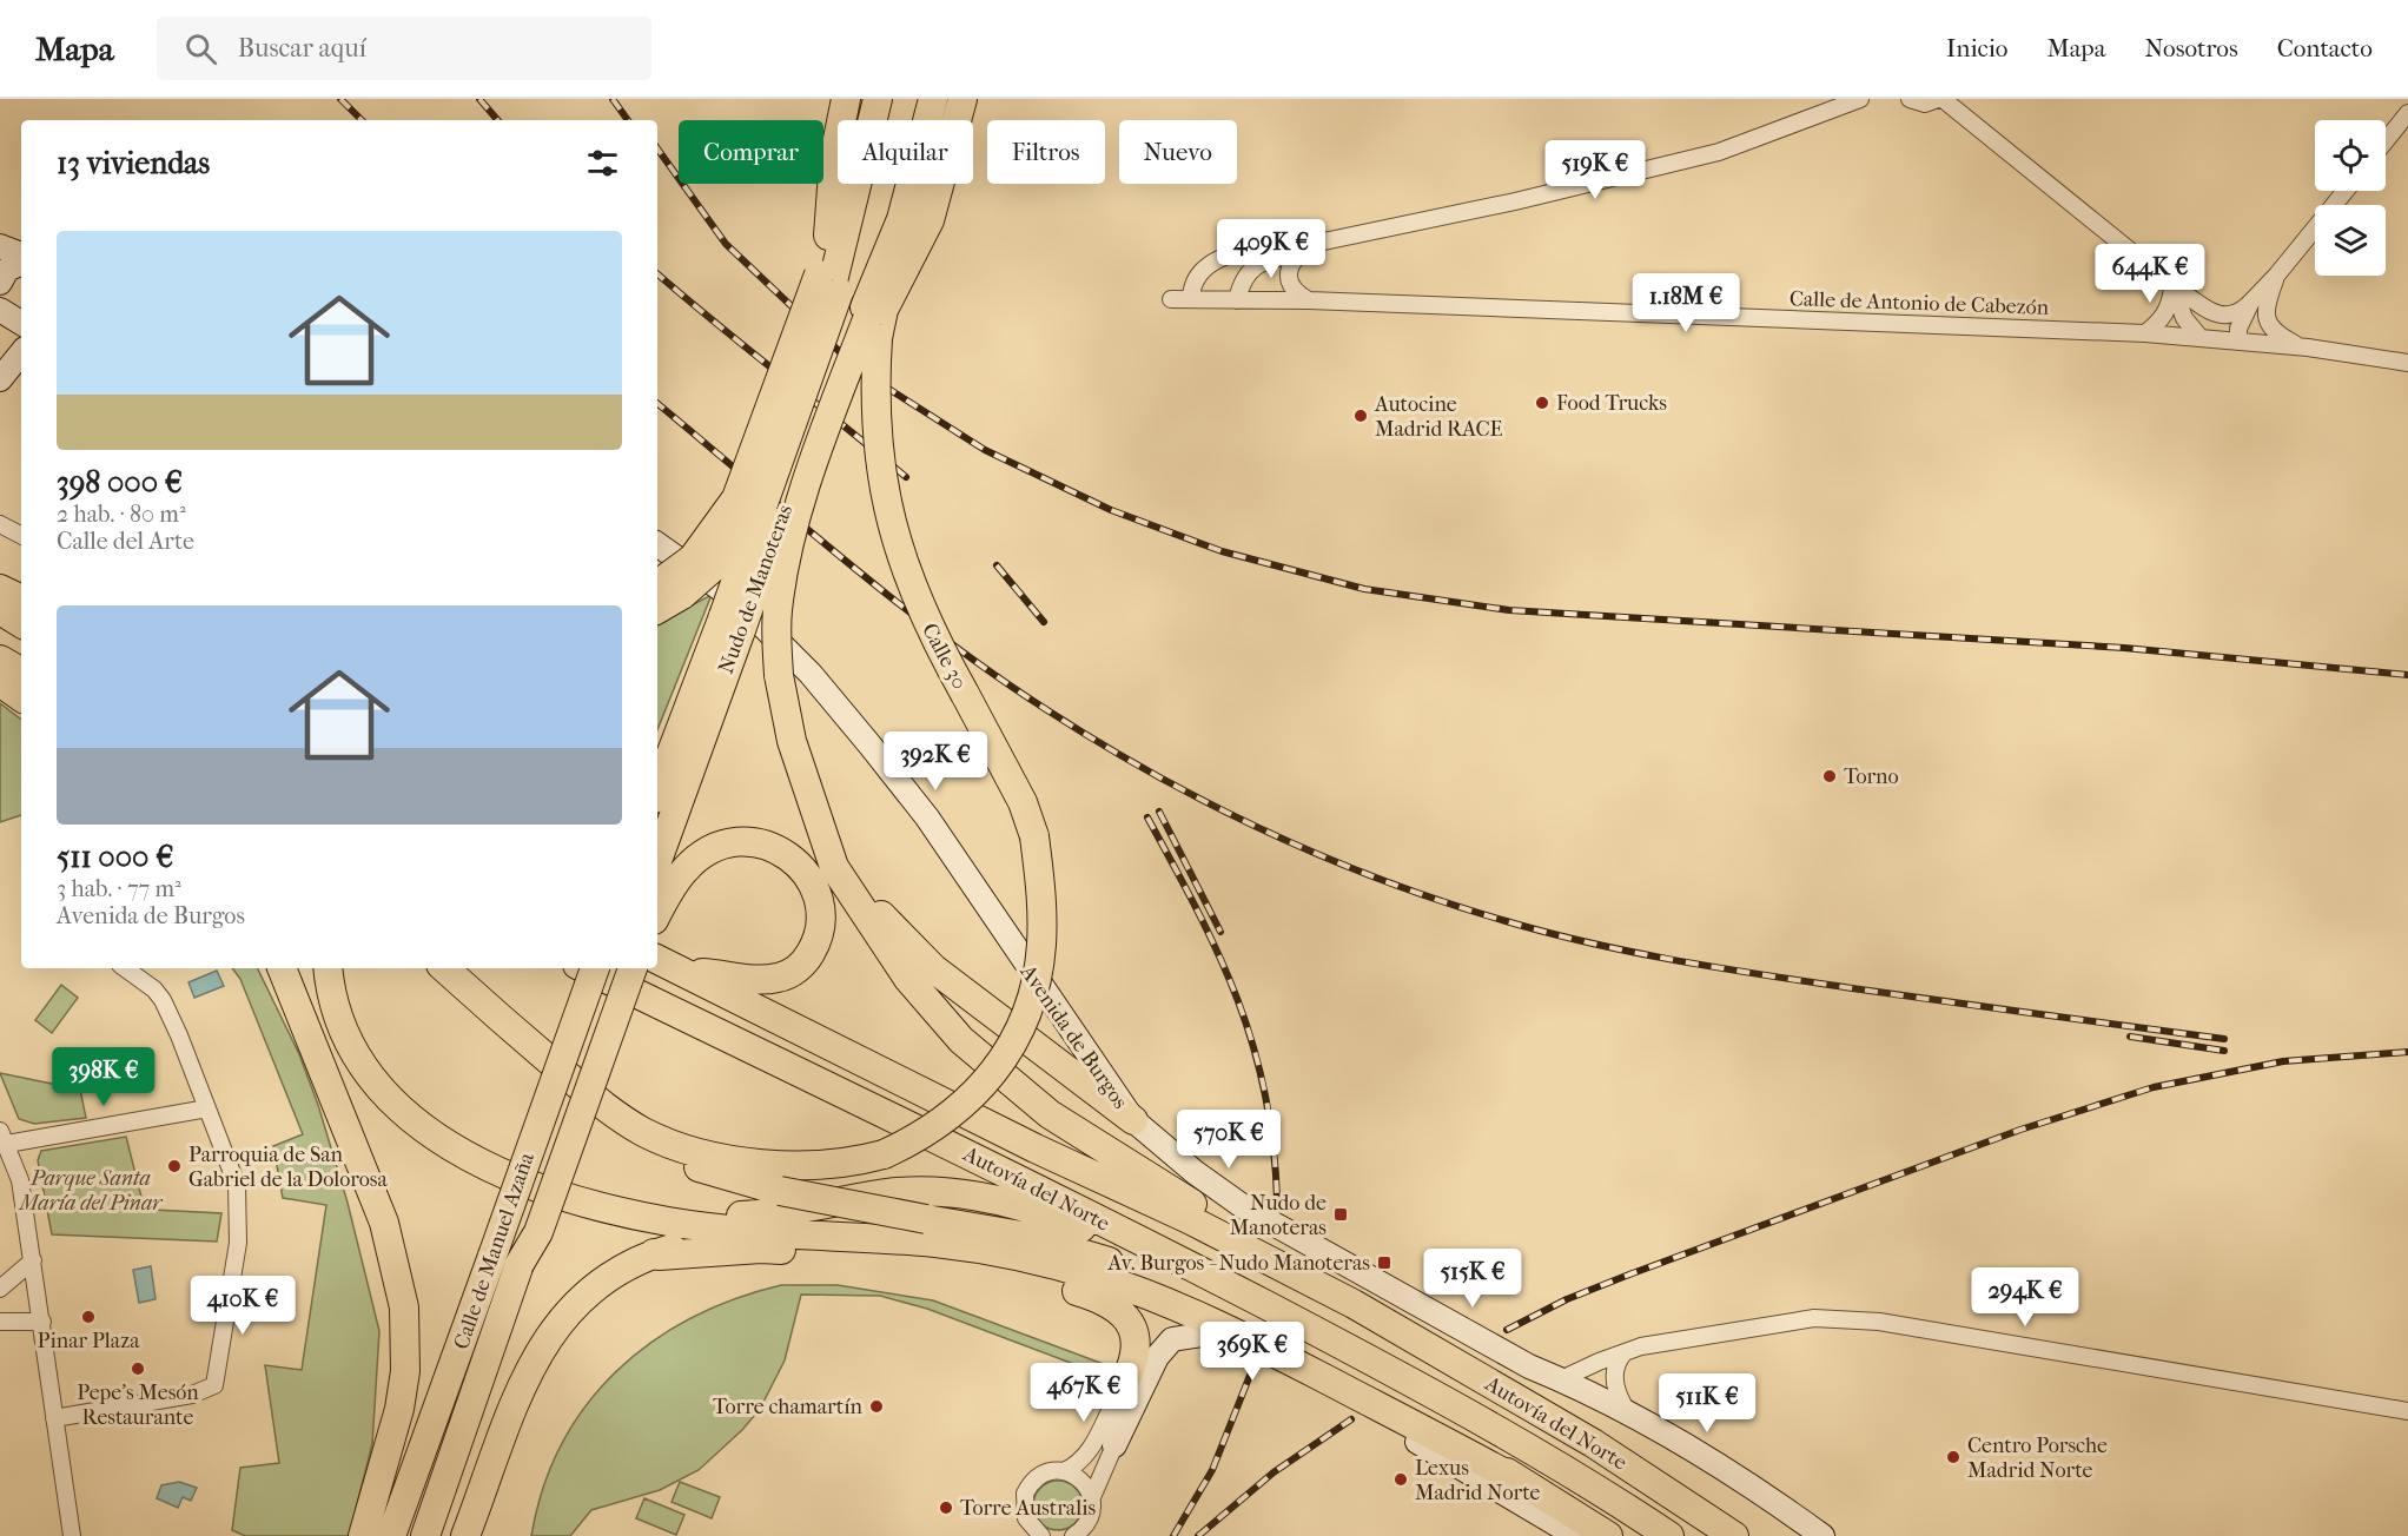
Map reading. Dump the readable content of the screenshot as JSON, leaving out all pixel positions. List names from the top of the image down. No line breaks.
{"streets":{"highway":["Nudo de Manoteras","Calle 30","Autovía del Norte","Calle de Manuel Azaña"],"street":["Calle de Antonio de Cabezón","Avenida de Burgos"]},"crossings":[["Nudo de Manoteras","Calle 30"]],"parks":["Parque Santa María del Pinar"],"places":{"other":["Food Trucks","Autocine Madrid RACE","Torno","Parroquia de San Gabriel de la Dolorosa","Pinar Plaza","Pepe's Mesón Restaurante","Torre chamartín","Centro Porsche Madrid Norte","Lexus Madrid Norte","Torre Australis"],"transit":["Nudo de Manoteras","Av. Burgos - Nudo Manoteras"]},"page":{"header":"Mapa","search":"Buscar aquí","nav":["Inicio","Mapa","Nosotros","Contacto"],"chip":["Comprar","Alquilar","Filtros","Nuevo"],"heading":"13 viviendas","price":["519K €","409K €","644K €","1.18M €","392K €","398K €","570K €","515K €","294K €","410K €","369K €","467K €","511K €"],"list":[{"name":"398 000 €","note":"2 hab. · 80 m² · Calle del Arte"},{"name":"511 000 €","note":"3 hab. · 77 m² · Avenida de Burgos"}]}}
